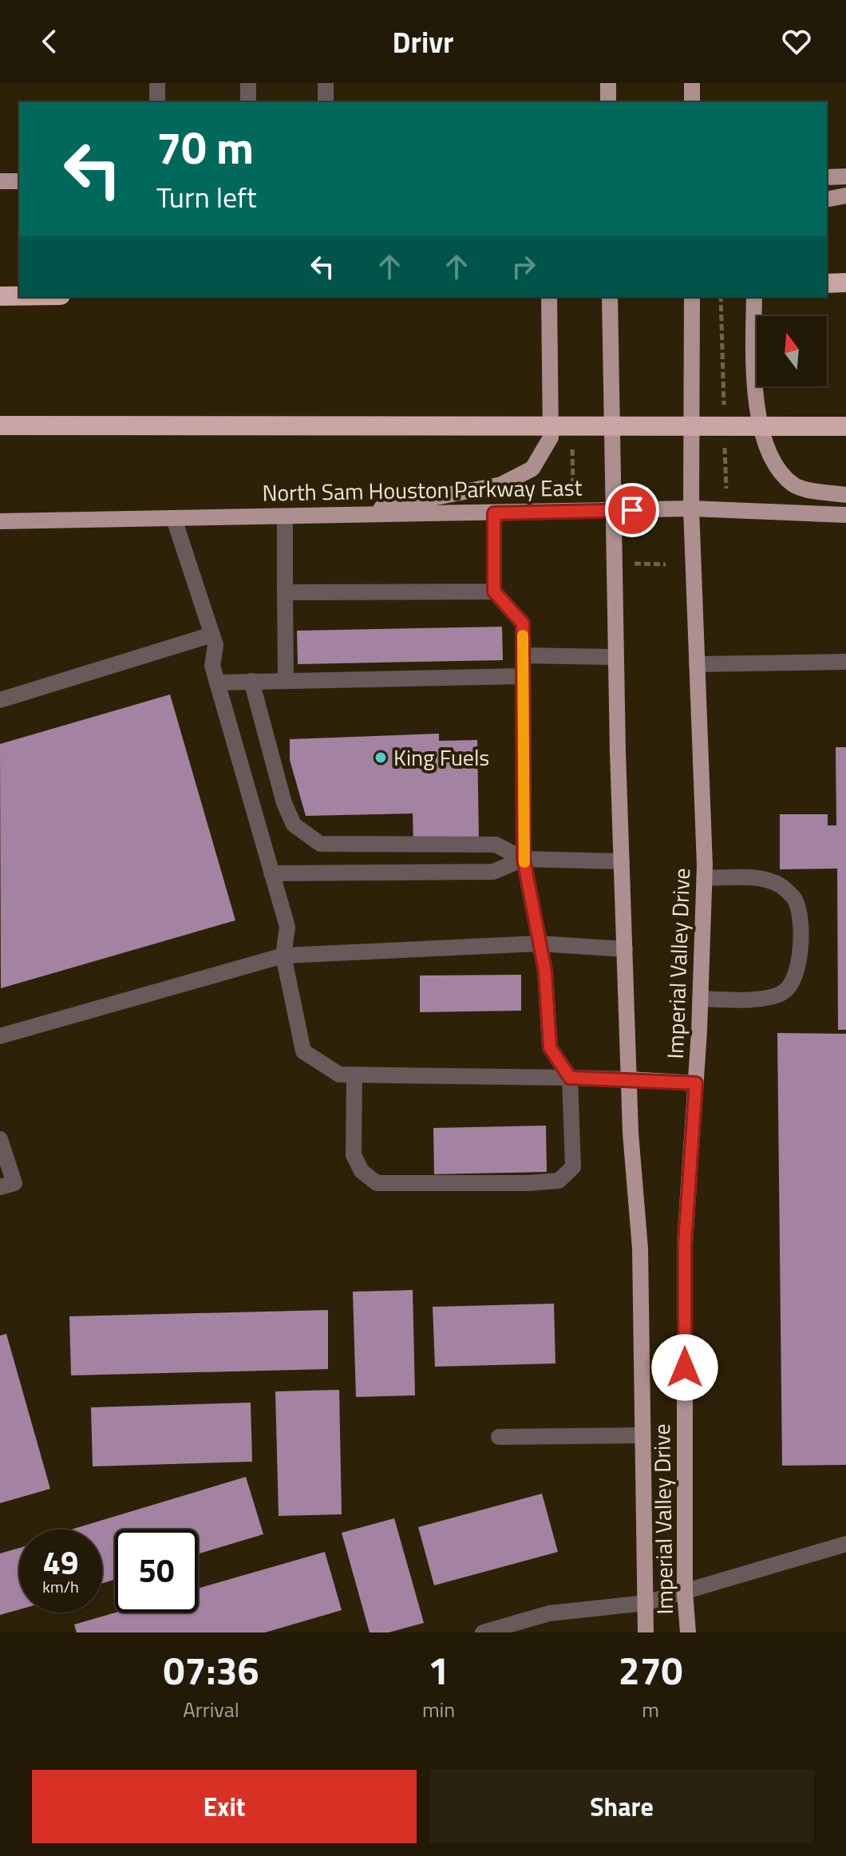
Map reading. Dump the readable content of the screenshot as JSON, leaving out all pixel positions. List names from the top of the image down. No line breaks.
{"streets":{"main road":["North Sam Houston Parkway East","Imperial Valley Drive"]},"crossings":[["North Sam Houston Parkway East","Imperial Valley Drive"]],"places":["King Fuels"],"north":"top","page":{"header":"Drivr","turn":["70 m","Turn left"],"speed":"49 km/h","limit":"50","eta":["07:36","Arrival","1","min","270","m"],"buttons":["Exit","Share"]}}
